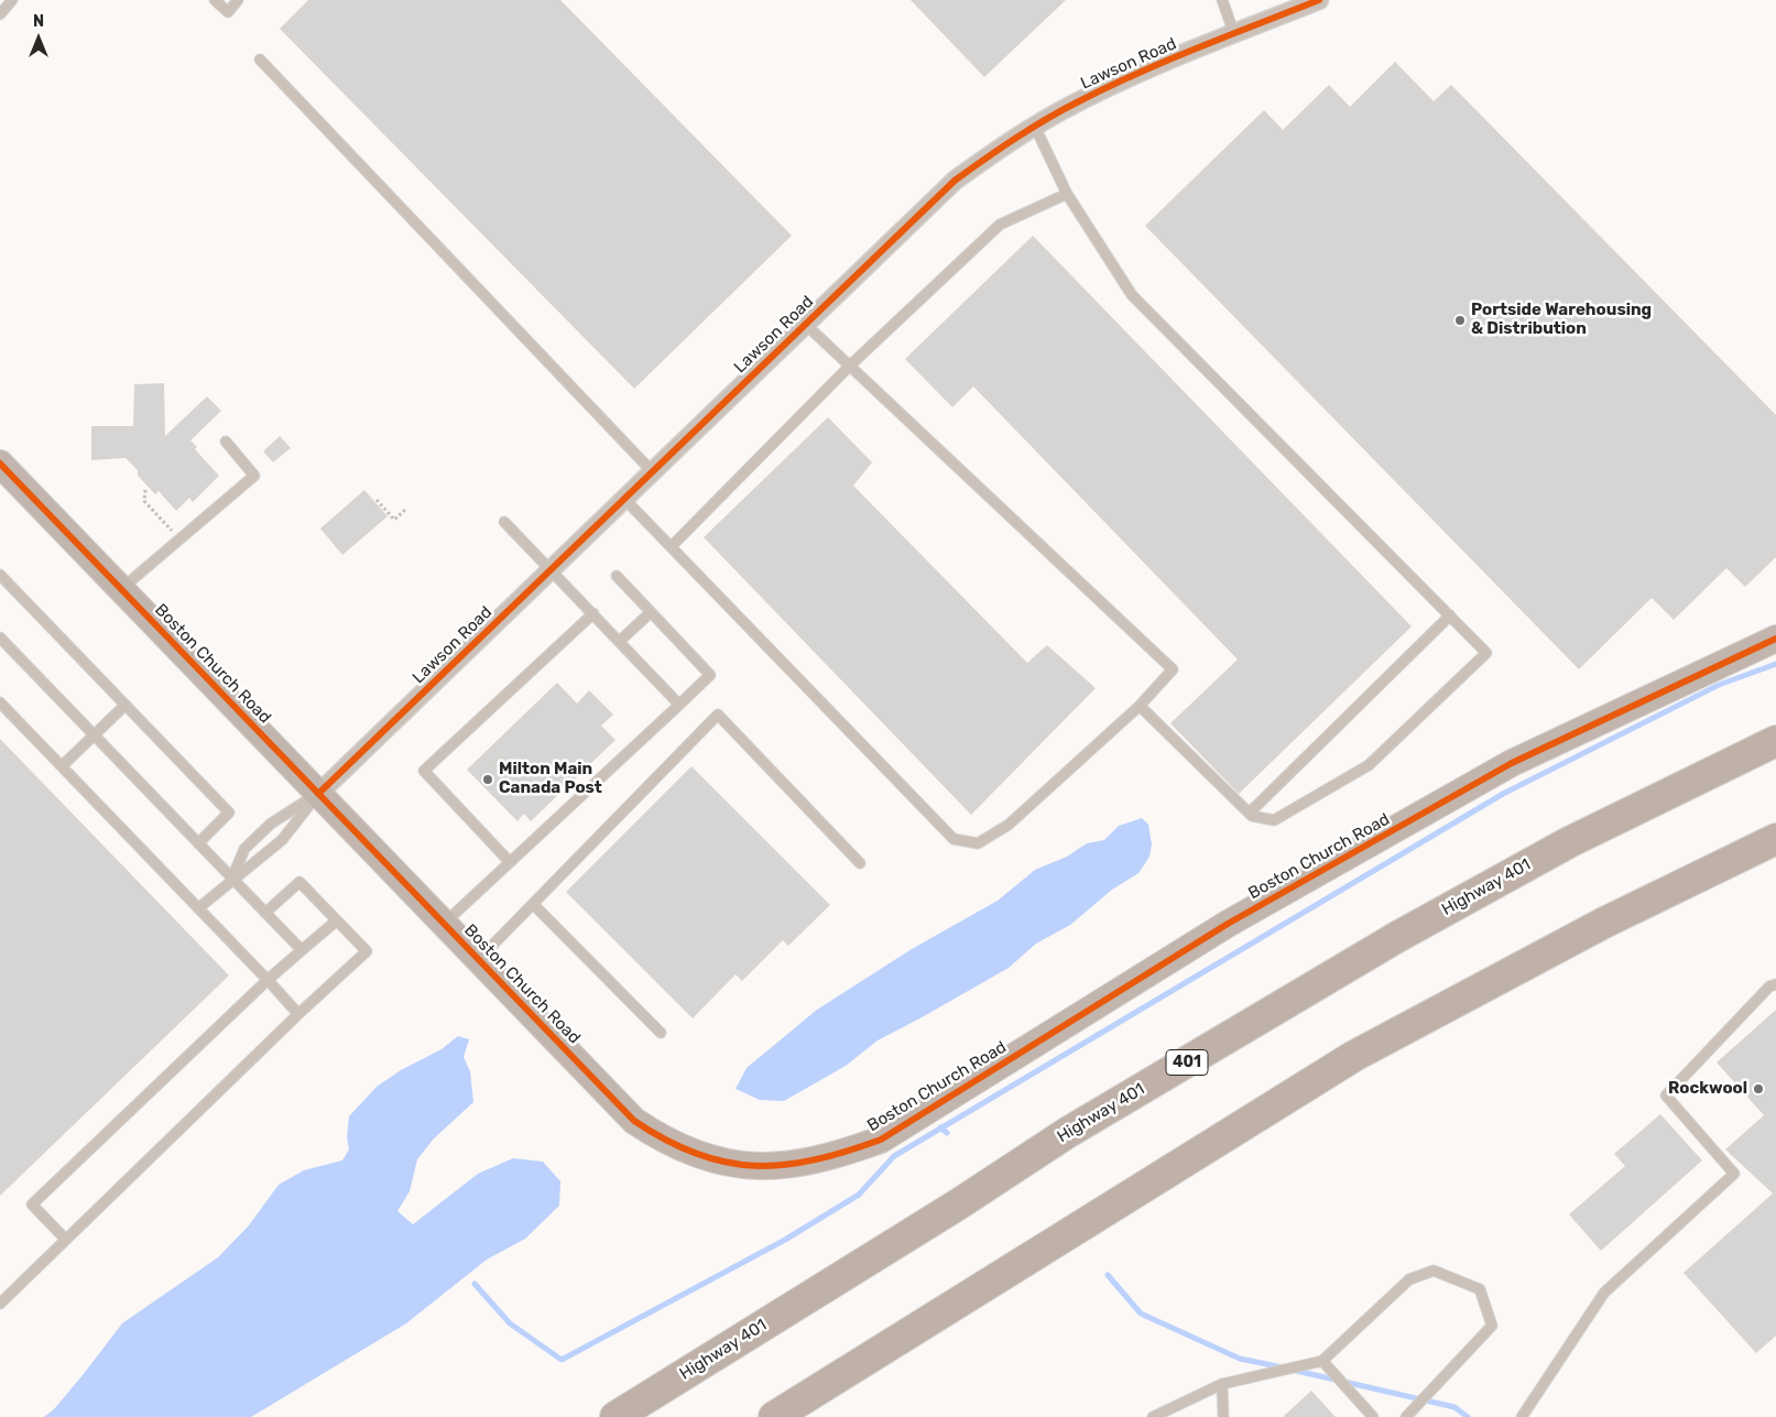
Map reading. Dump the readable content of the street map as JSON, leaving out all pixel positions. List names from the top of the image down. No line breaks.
{"streets":{"highway":["Highway 401","401"],"street":["Lawson Road","Boston Church Road"]},"crossings":[["Lawson Road","Boston Church Road"]],"places":["Portside Warehousing & Distribution","Milton Main Canada Post","Rockwool"],"north":"top"}
